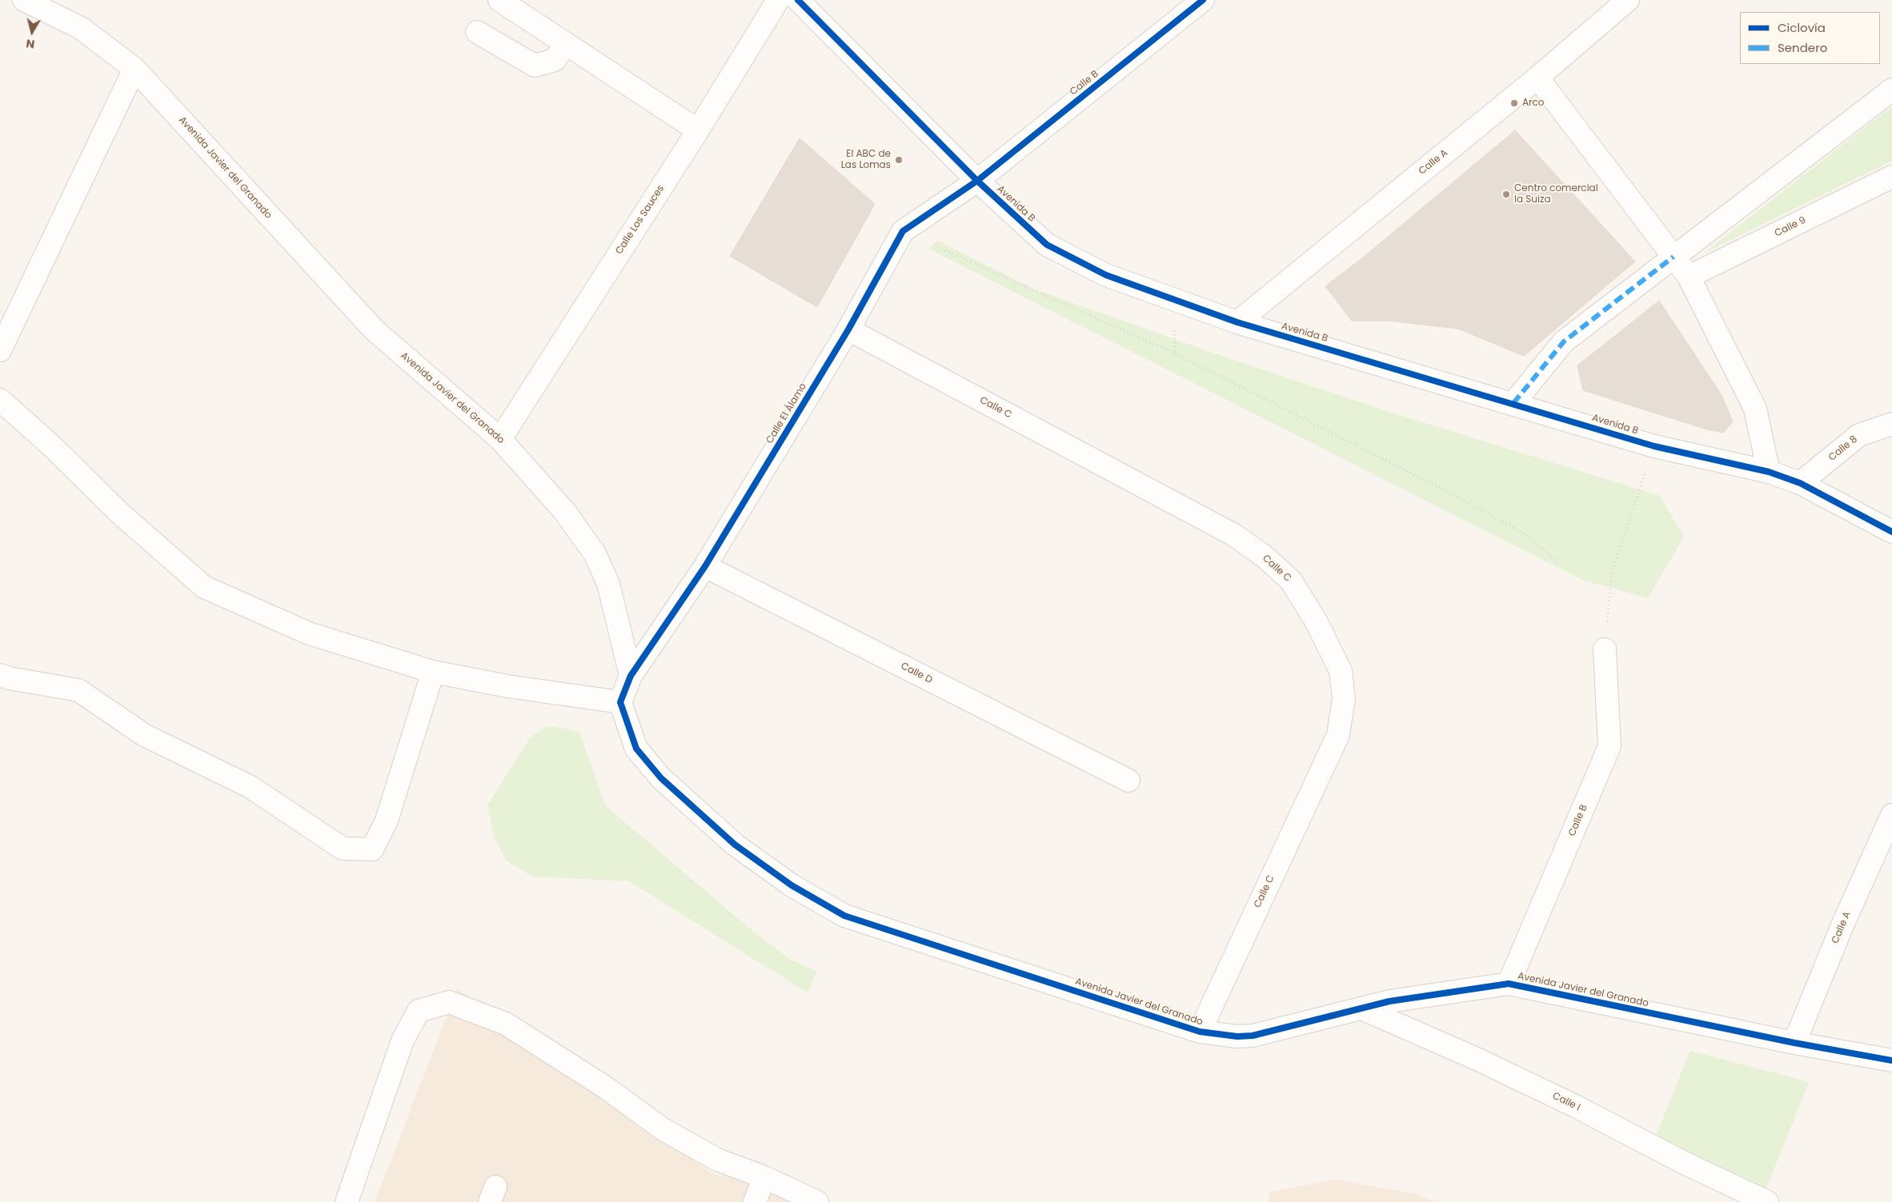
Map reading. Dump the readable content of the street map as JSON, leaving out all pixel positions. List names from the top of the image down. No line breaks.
{"streets":{"street":["Calle B","Calle A","Avenida Javier del Granado","Avenida B","Calle Los Sauces","Calle 9","Calle C","Calle El Álamo","Calle 8","Calle D","Calle I"]},"crossings":[["Calle B","Avenida Javier del Granado"],["Calle B","Avenida B"],["Calle B","Calle El Álamo"],["Calle A","Avenida Javier del Granado"],["Calle A","Avenida B"],["Avenida Javier del Granado","Calle Los Sauces"],["Avenida Javier del Granado","Calle C"],["Avenida Javier del Granado","Calle El Álamo"],["Avenida Javier del Granado","Calle I"],["Avenida B","Calle El Álamo"],["Avenida B","Calle 8"],["Calle C","Calle El Álamo"],["Calle El Álamo","Calle D"]],"places":["Arco","El ABC de Las Lomas","Centro comercial la Suiza"],"legend":["Ciclovía","Sendero"],"north":"bottom"}
